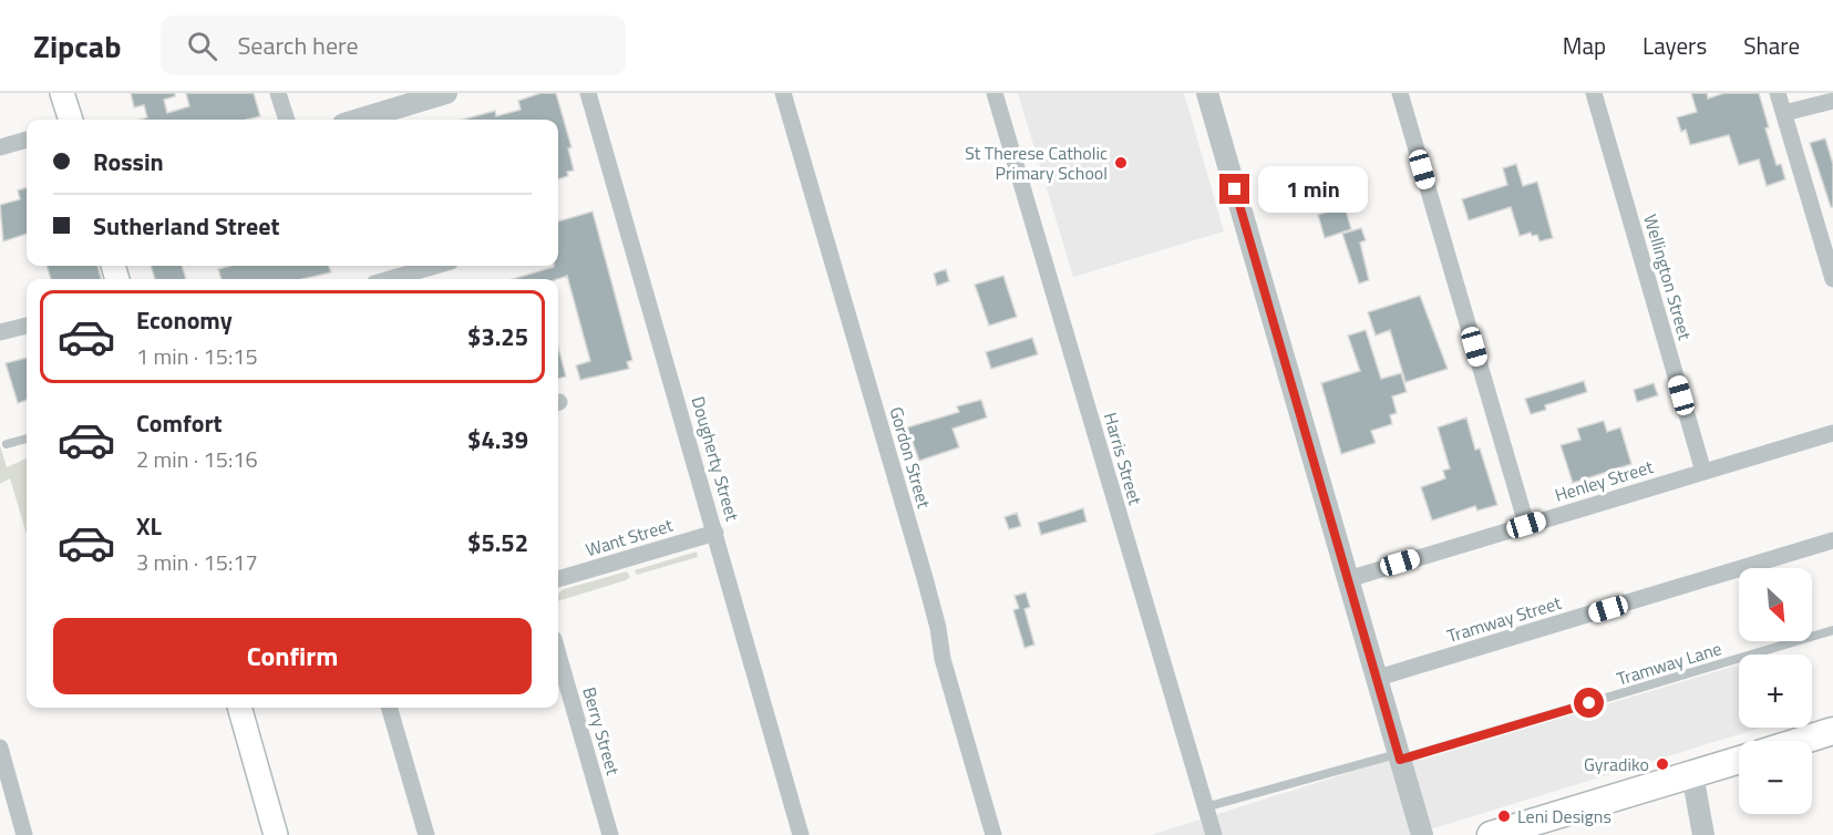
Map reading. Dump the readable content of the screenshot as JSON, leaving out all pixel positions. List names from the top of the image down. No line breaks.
{"streets":{"street":["Wellington Street","Gordon Street","Dougherty Street","Harris Street","Henley Street","Want Street","Tramway Street","Berry Street"],"lane":["Tramway Lane"]},"crossings":[["Wellington Street","Henley Street"],["Dougherty Street","Want Street"],["Harris Street","Tramway Lane"]],"places":["St Therese Catholic Primary School","Gyradiko","Leni Designs"],"north":"bottom right","page":{"header":"Zipcab","search":"Search here","nav":["Map","Layers","Share"],"banner":["Rossin","Sutherland Street"],"bubble":"1 min","list":[{"name":"Economy","note":"1 min · 15:15","value":"$3.25"},{"name":"Comfort","note":"2 min · 15:16","value":"$4.39"},{"name":"XL","note":"3 min · 15:17","value":"$5.52"}],"map_buttons":["+","−"],"buttons":"Confirm"}}
